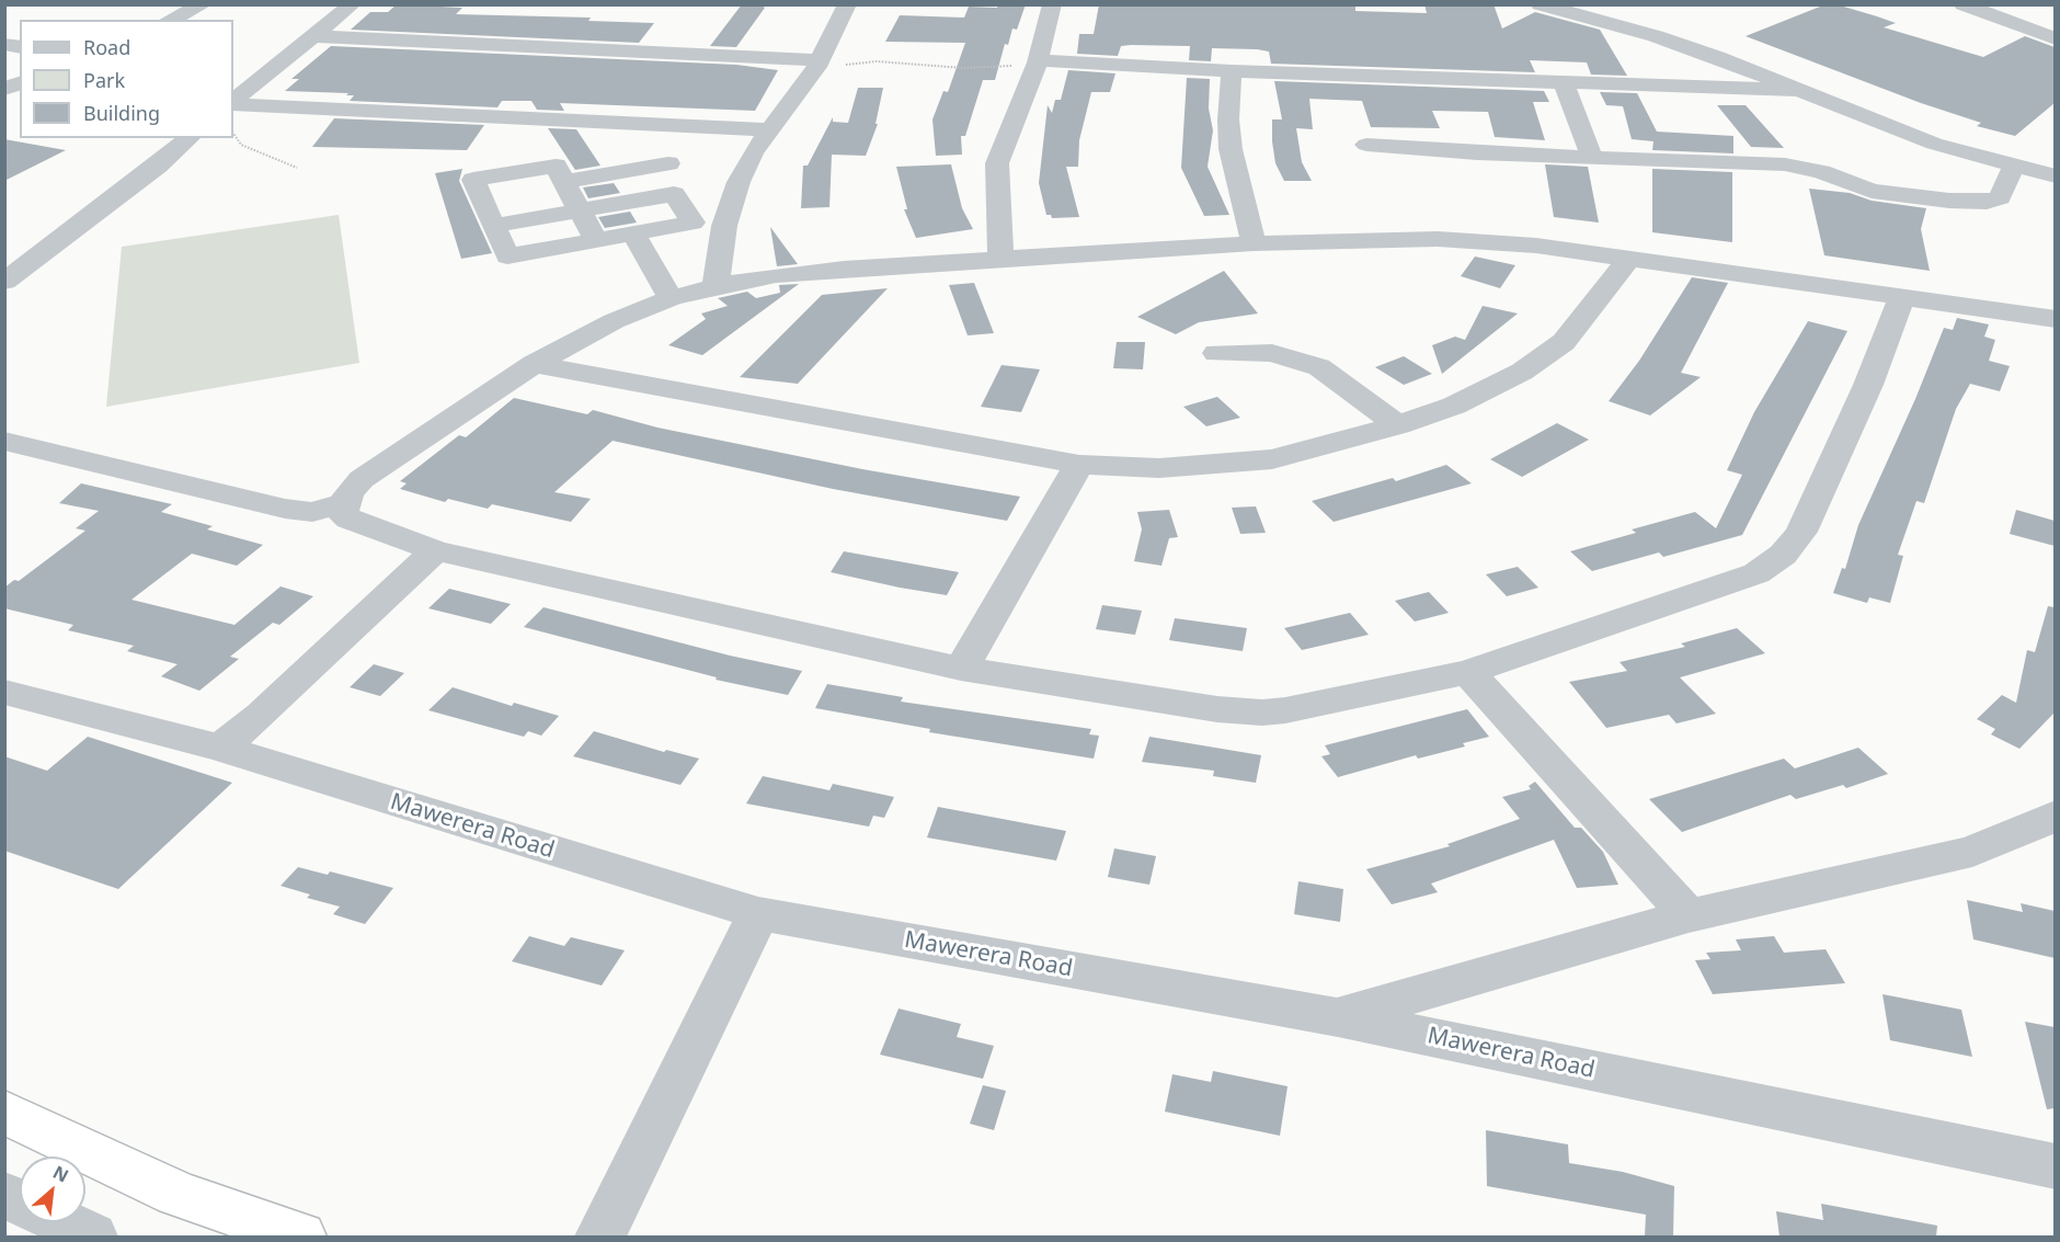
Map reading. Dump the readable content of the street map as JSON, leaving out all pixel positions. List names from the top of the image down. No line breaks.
{"streets":{"street":["Mawerera Road"]},"legend":["Road","Park","Building"],"north":"top right"}
